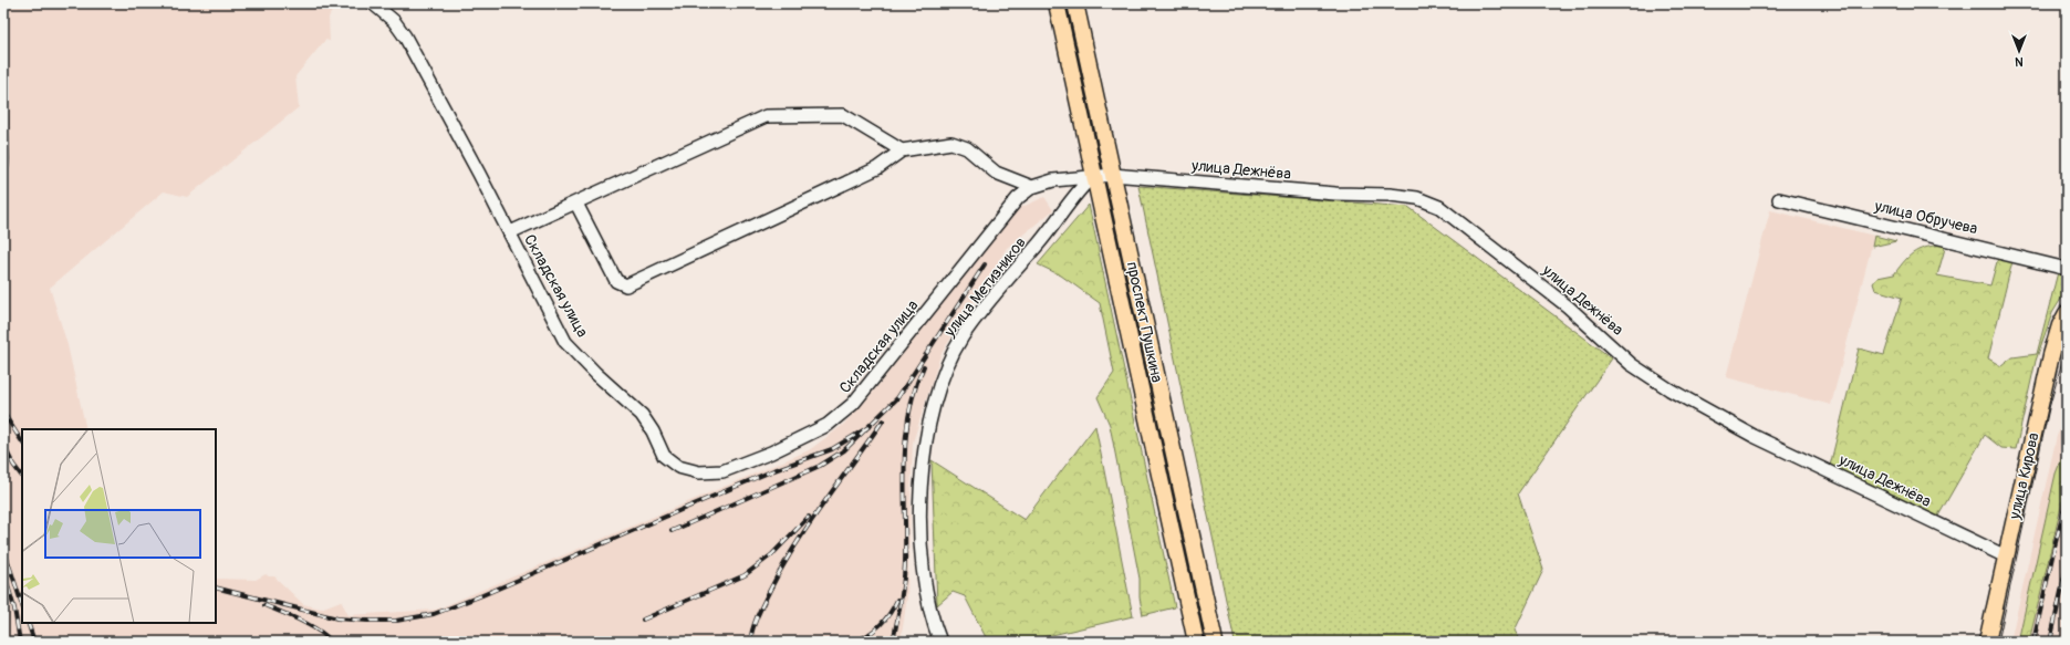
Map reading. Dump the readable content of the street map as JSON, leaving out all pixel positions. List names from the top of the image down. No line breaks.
{"streets":{"main road":["проспект Пушкина","улица Кирова"],"street":["улица Дежнёва","улица Обручева","Складская улица","улица Метизников"]},"crossings":[["улица Дежнёва","Складская улица"],["улица Дежнёва","улица Метизников"],["улица Дежнёва","проспект Пушкина"],["улица Дежнёва","улица Кирова"],["Складская улица","улица Метизников"],["Складская улица","проспект Пушкина"],["улица Метизников","проспект Пушкина"]],"north":"bottom"}
